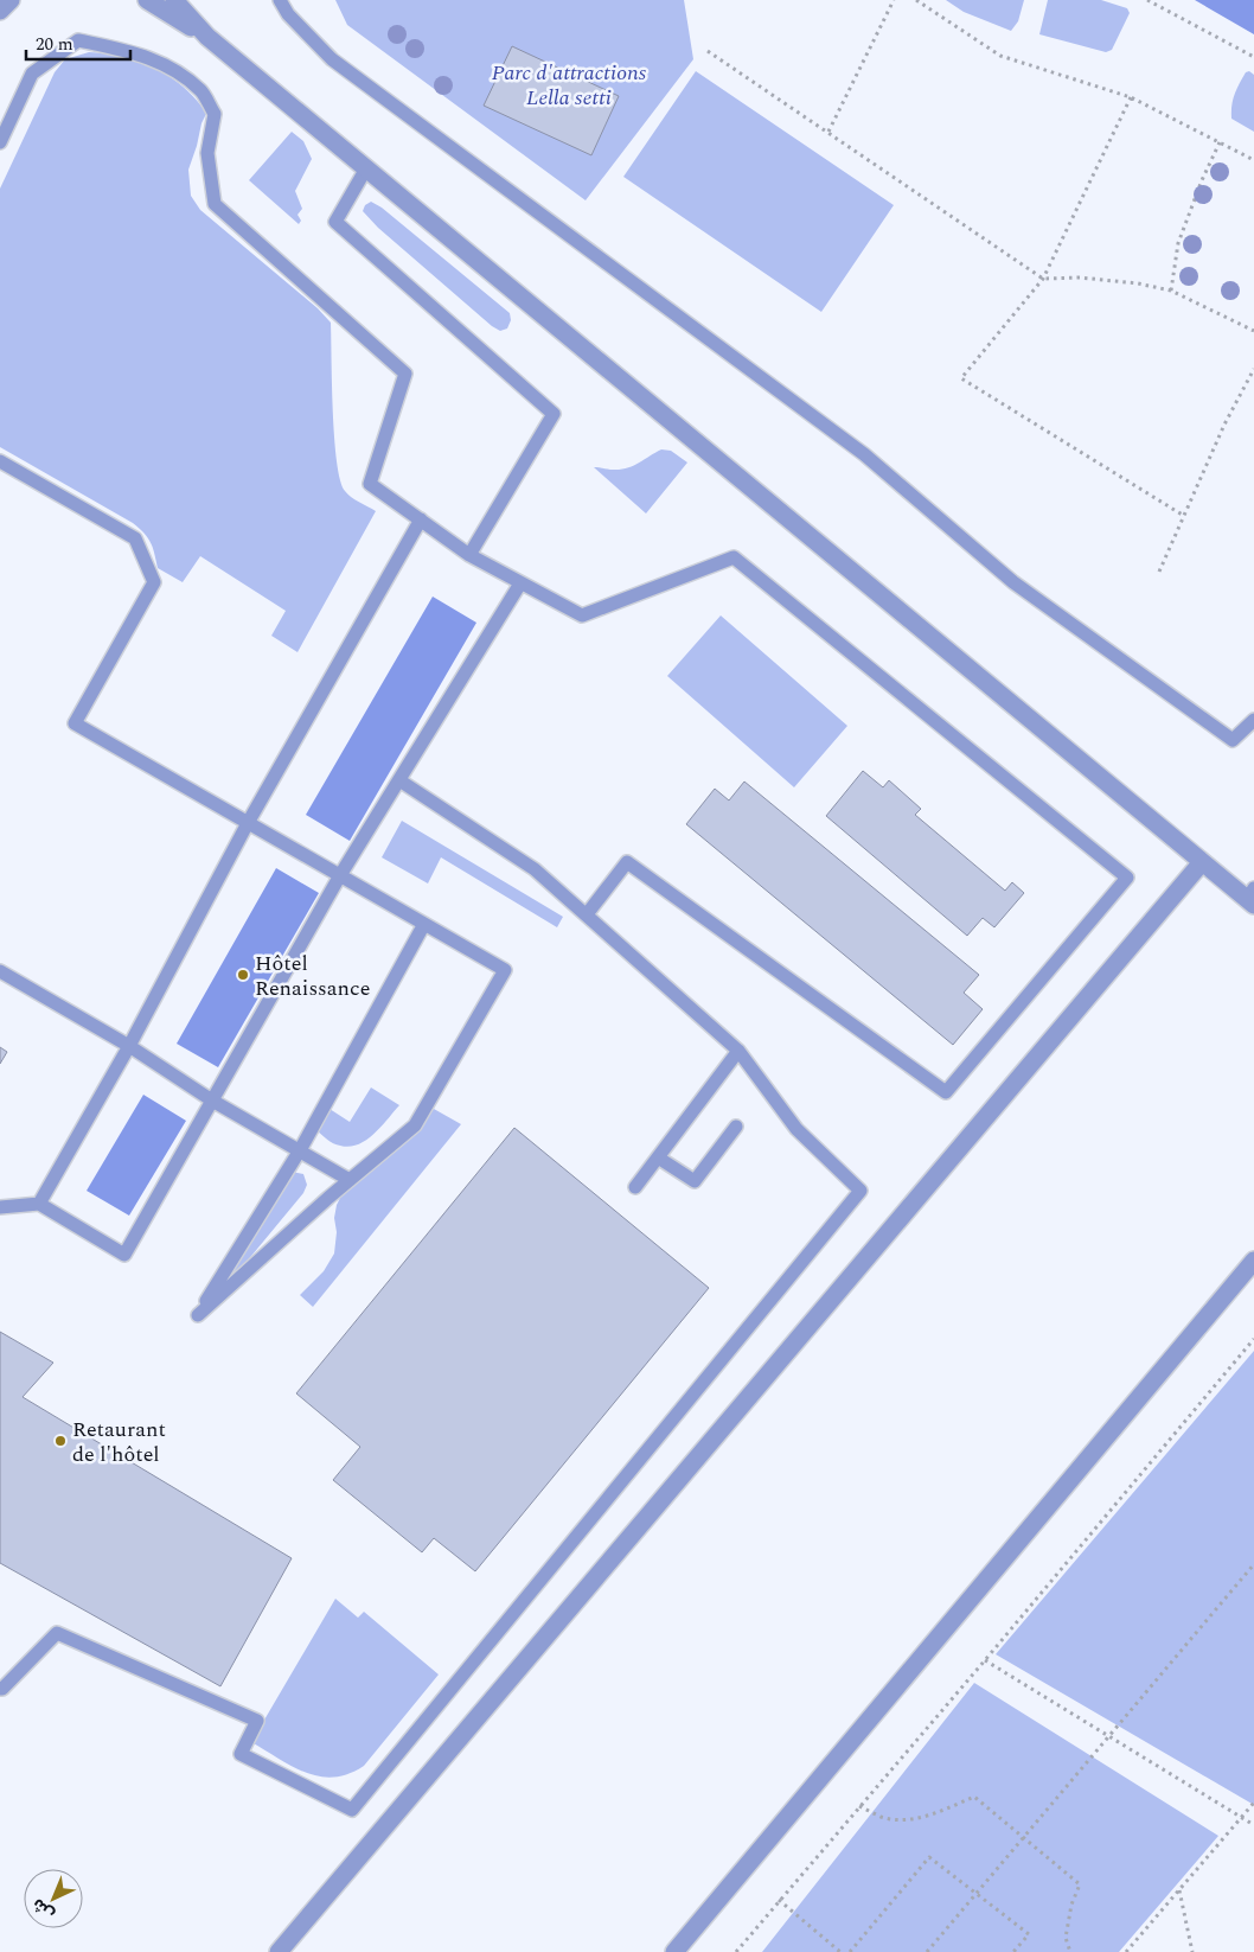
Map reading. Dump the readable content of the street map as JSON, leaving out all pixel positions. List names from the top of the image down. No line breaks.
{"parks":["Parc d'attractions Lella setti"],"places":["Hôtel Renaissance","Retaurant de l'hôtel"],"scale_bar":"20 m","north":"bottom left"}
